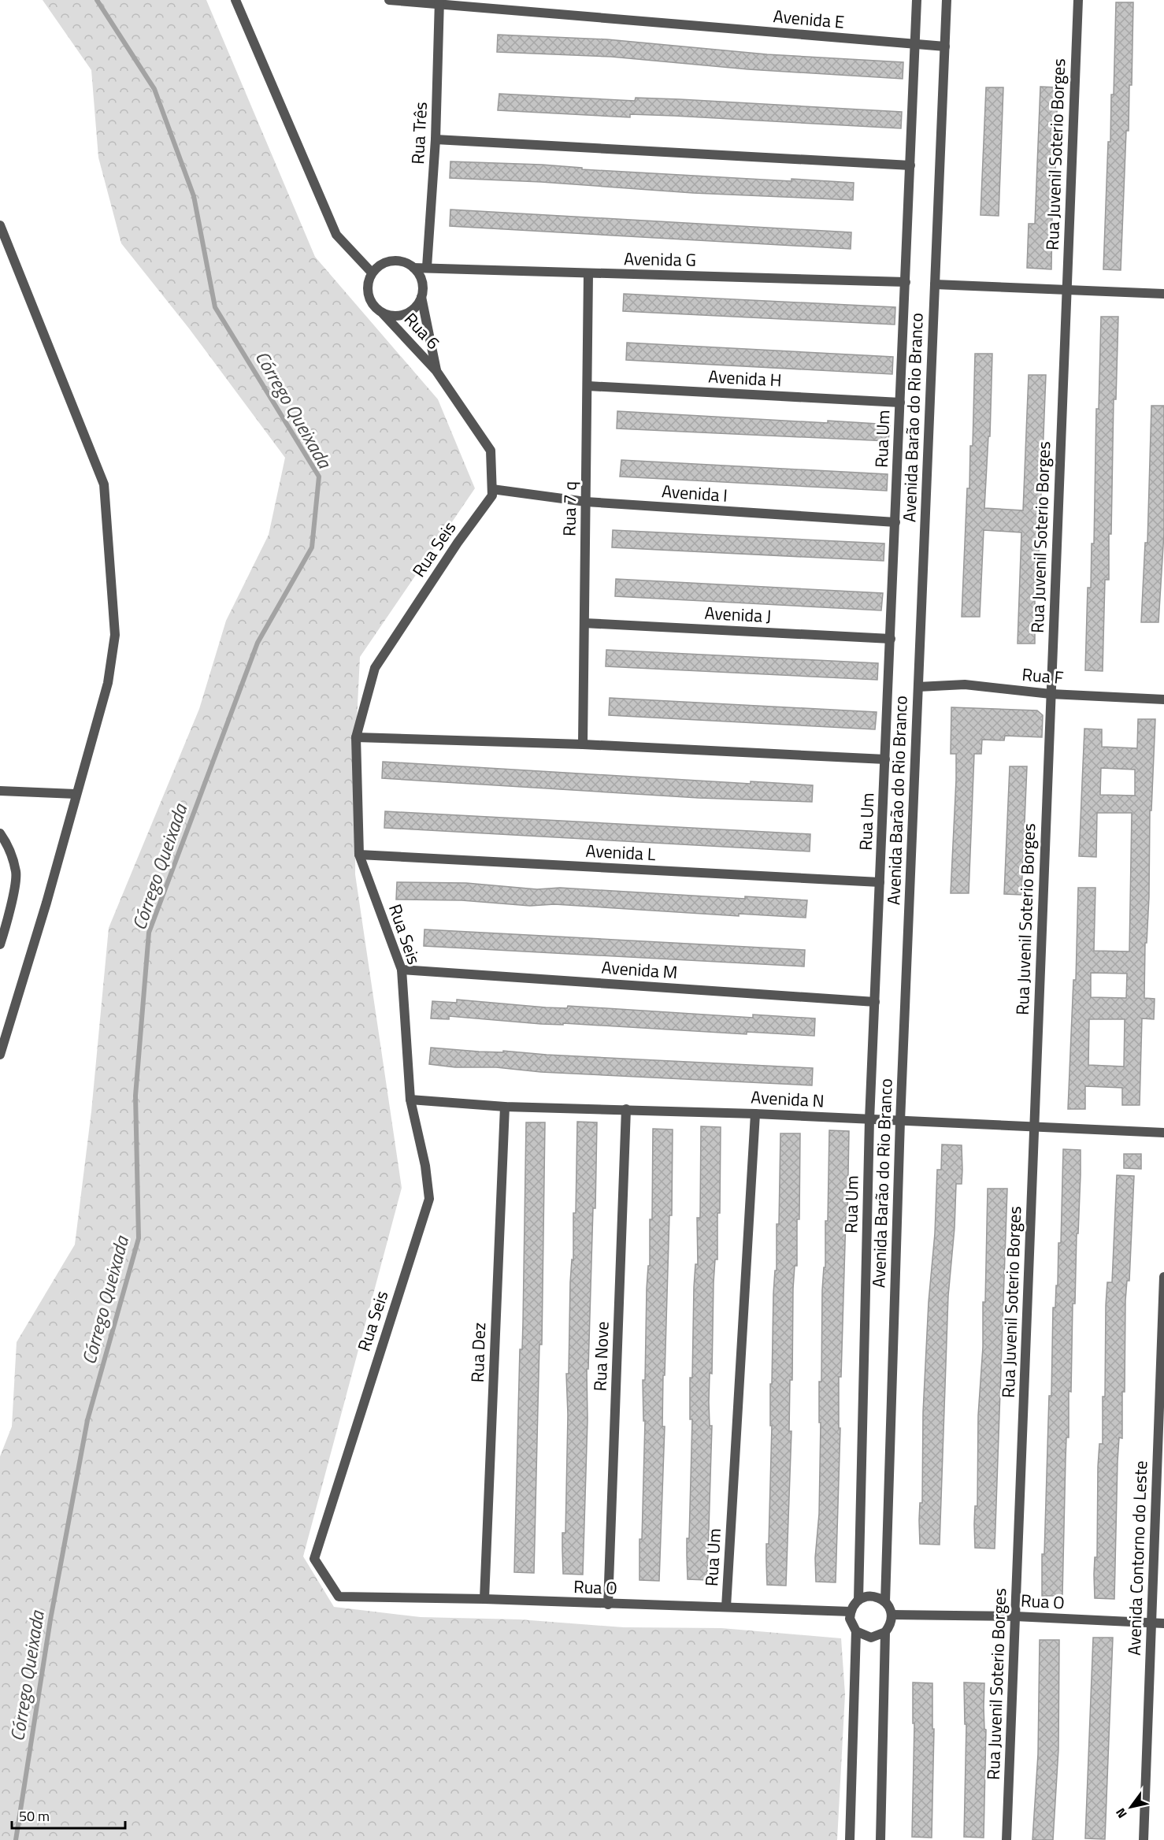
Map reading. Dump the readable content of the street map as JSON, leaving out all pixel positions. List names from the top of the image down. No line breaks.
{"streets":{"street":["Avenida E","Rua Três","Rua Juvenil Soterio Borges","Avenida G","Rua 6","Avenida H","Avenida Barão do Rio Branco","Rua Um","Avenida I","Rua 7 q","Rua Seis","Avenida J","Rua F","Avenida L","Avenida M","Avenida N","Rua Dez","Rua Nove","Avenida Contorno do Leste","Rua O"]},"crossings":[["Avenida E","Rua Três"],["Avenida E","Avenida Barão do Rio Branco"],["Avenida E","Rua Um"],["Rua Três","Avenida G"],["Rua Juvenil Soterio Borges","Rua F"],["Rua Juvenil Soterio Borges","Avenida N"],["Rua Juvenil Soterio Borges","Rua O"],["Avenida G","Rua 6"],["Avenida G","Rua Um"],["Avenida G","Rua 7 q"],["Rua 6","Rua Seis"],["Avenida H","Rua Um"],["Avenida H","Rua 7 q"],["Avenida Barão do Rio Branco","Rua Um"],["Avenida Barão do Rio Branco","Rua F"],["Avenida Barão do Rio Branco","Avenida N"],["Avenida Barão do Rio Branco","Rua O"],["Rua Um","Avenida I"],["Rua Um","Avenida J"],["Rua Um","Avenida L"],["Rua Um","Avenida M"],["Rua Um","Avenida N"],["Rua Um","Rua O"],["Avenida I","Rua 7 q"],["Avenida I","Rua Seis"],["Rua 7 q","Avenida J"],["Rua Seis","Avenida L"],["Rua Seis","Avenida M"],["Rua Seis","Avenida N"],["Rua Seis","Rua O"],["Avenida N","Rua Dez"],["Avenida N","Rua Nove"],["Rua Dez","Rua O"],["Rua Nove","Rua O"],["Avenida Contorno do Leste","Rua O"]],"water":["Córrego Queixada"],"scale_bar":"50 m","north":"bottom left"}
